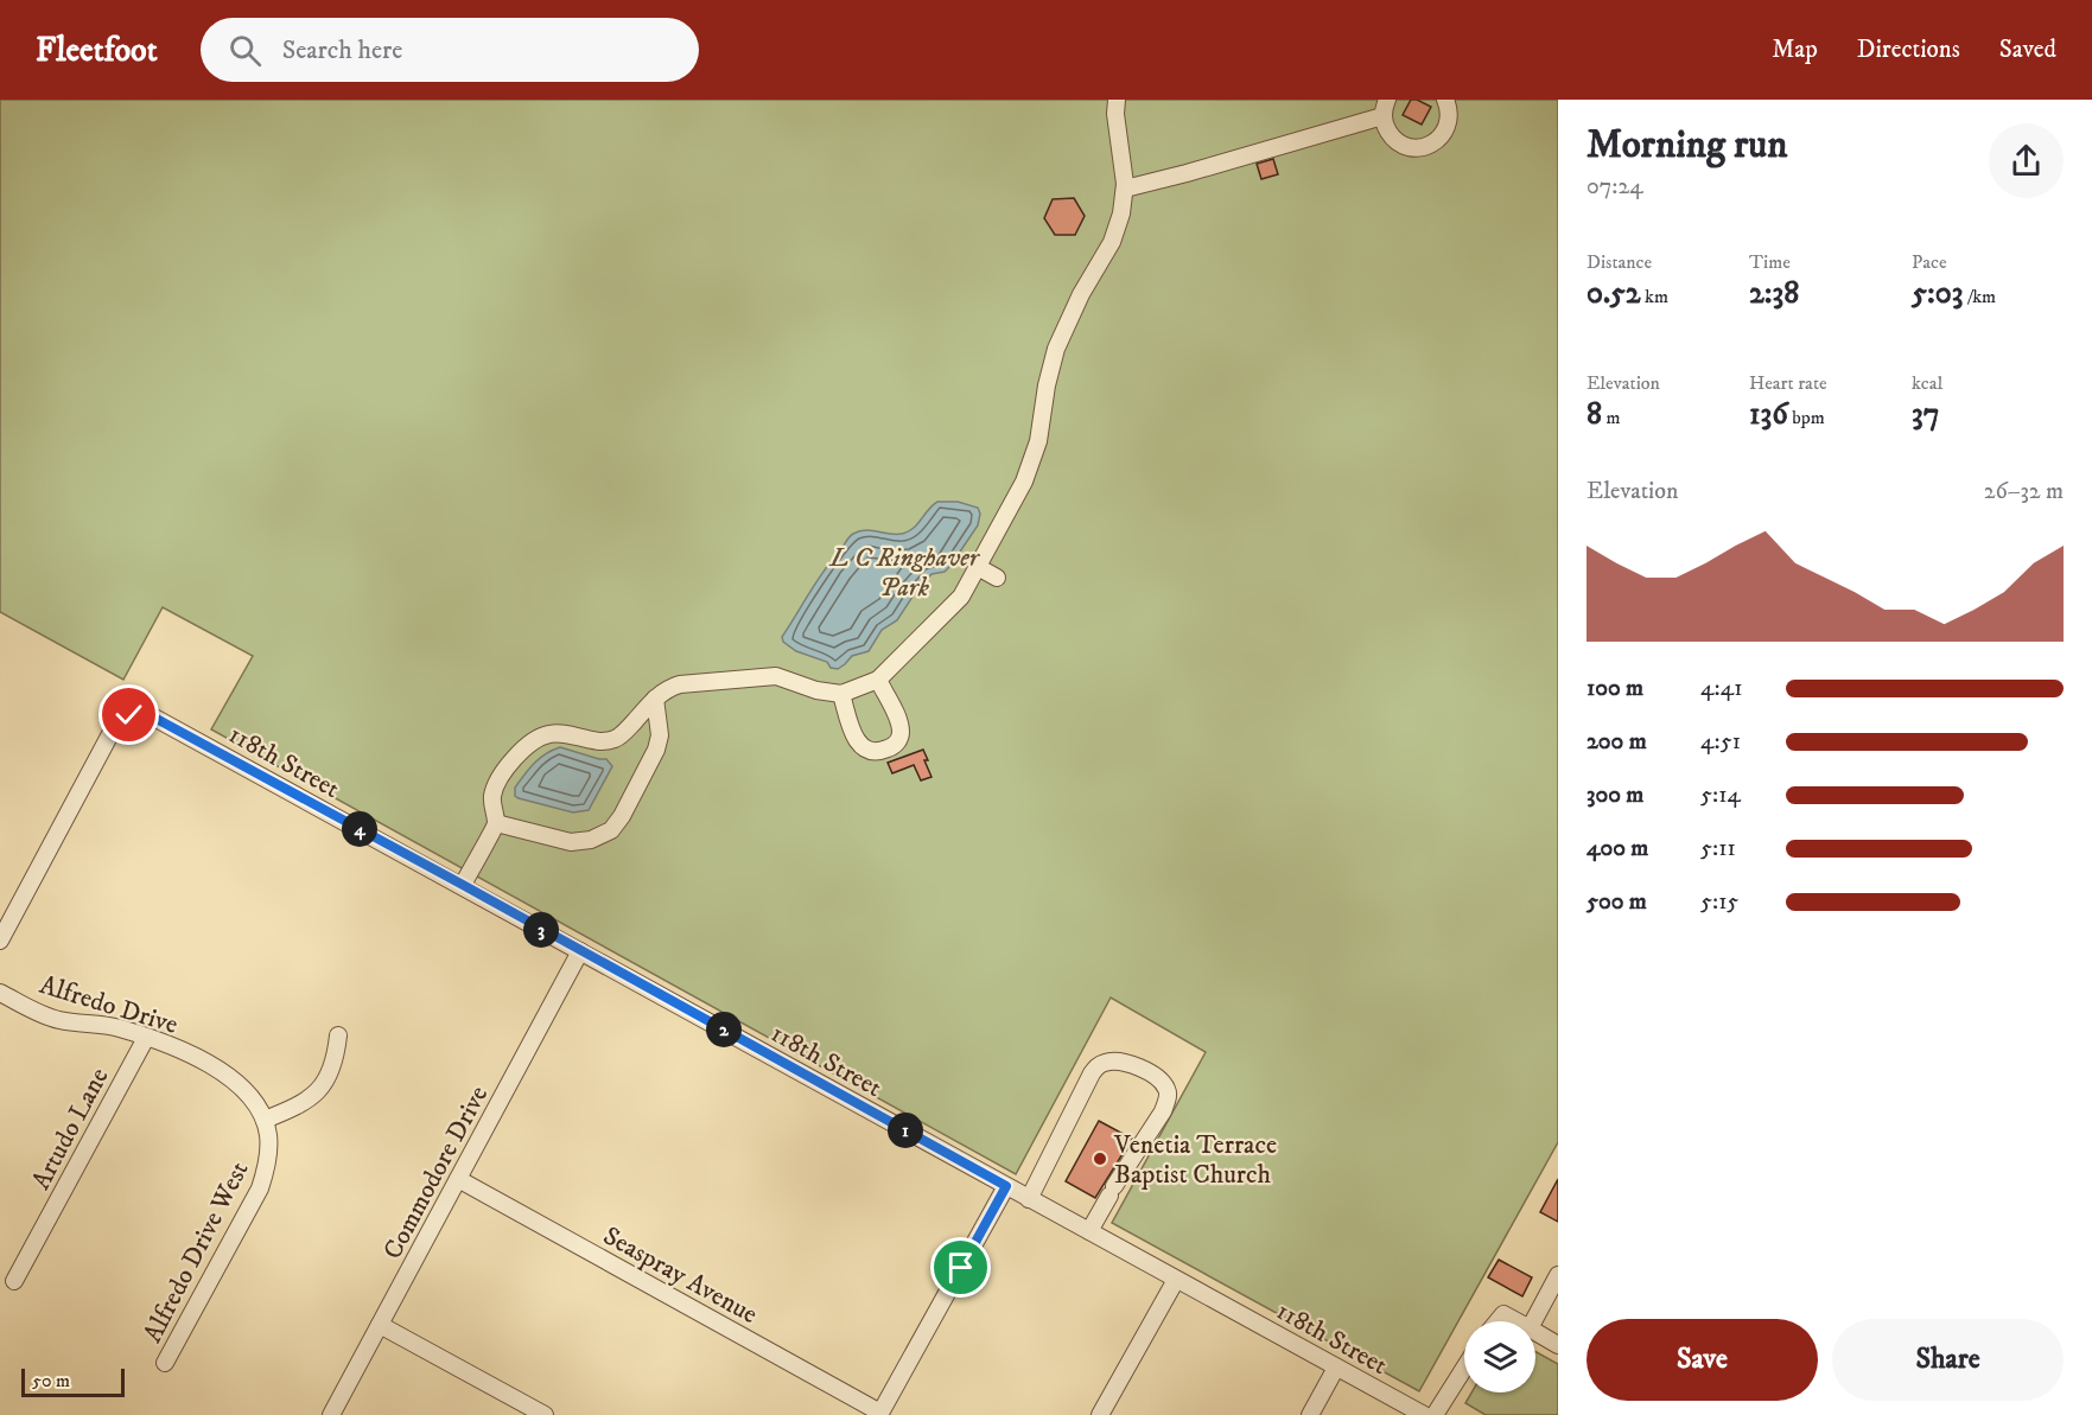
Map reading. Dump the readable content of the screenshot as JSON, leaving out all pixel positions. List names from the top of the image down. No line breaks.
{"streets":{"street":["118th Street","Alfredo Drive","Artudo Lane","Commodore Drive","Alfredo Drive West","Seaspray Avenue"]},"crossings":[["118th Street","Commodore Drive"],["Alfredo Drive","Artudo Lane"],["Alfredo Drive","Alfredo Drive West"],["Commodore Drive","Seaspray Avenue"]],"parks":["L C Ringhaver Park"],"places":["Venetia Terrace Baptist Church"],"scale_bar":"50 m","page":{"header":"Fleetfoot","search":"Search here","nav":["Map","Directions","Saved"],"heading":["Morning run","07:24"],"stats":[["Distance","0.52 km"],["Time","2:38"],["Pace","5:03 /km"],["Elevation","8 m"],["Heart rate","136 bpm"],["kcal","37"]],"chart":["Elevation","26–32 m"],"list":[{"name":"100 m","note":"4:41"},{"name":"200 m","note":"4:51"},{"name":"300 m","note":"5:14"},{"name":"400 m","note":"5:11"},{"name":"500 m","note":"5:15"}],"pins":["4","3","2","1"],"buttons":["Save","Share"],"scale":"50 m"}}
